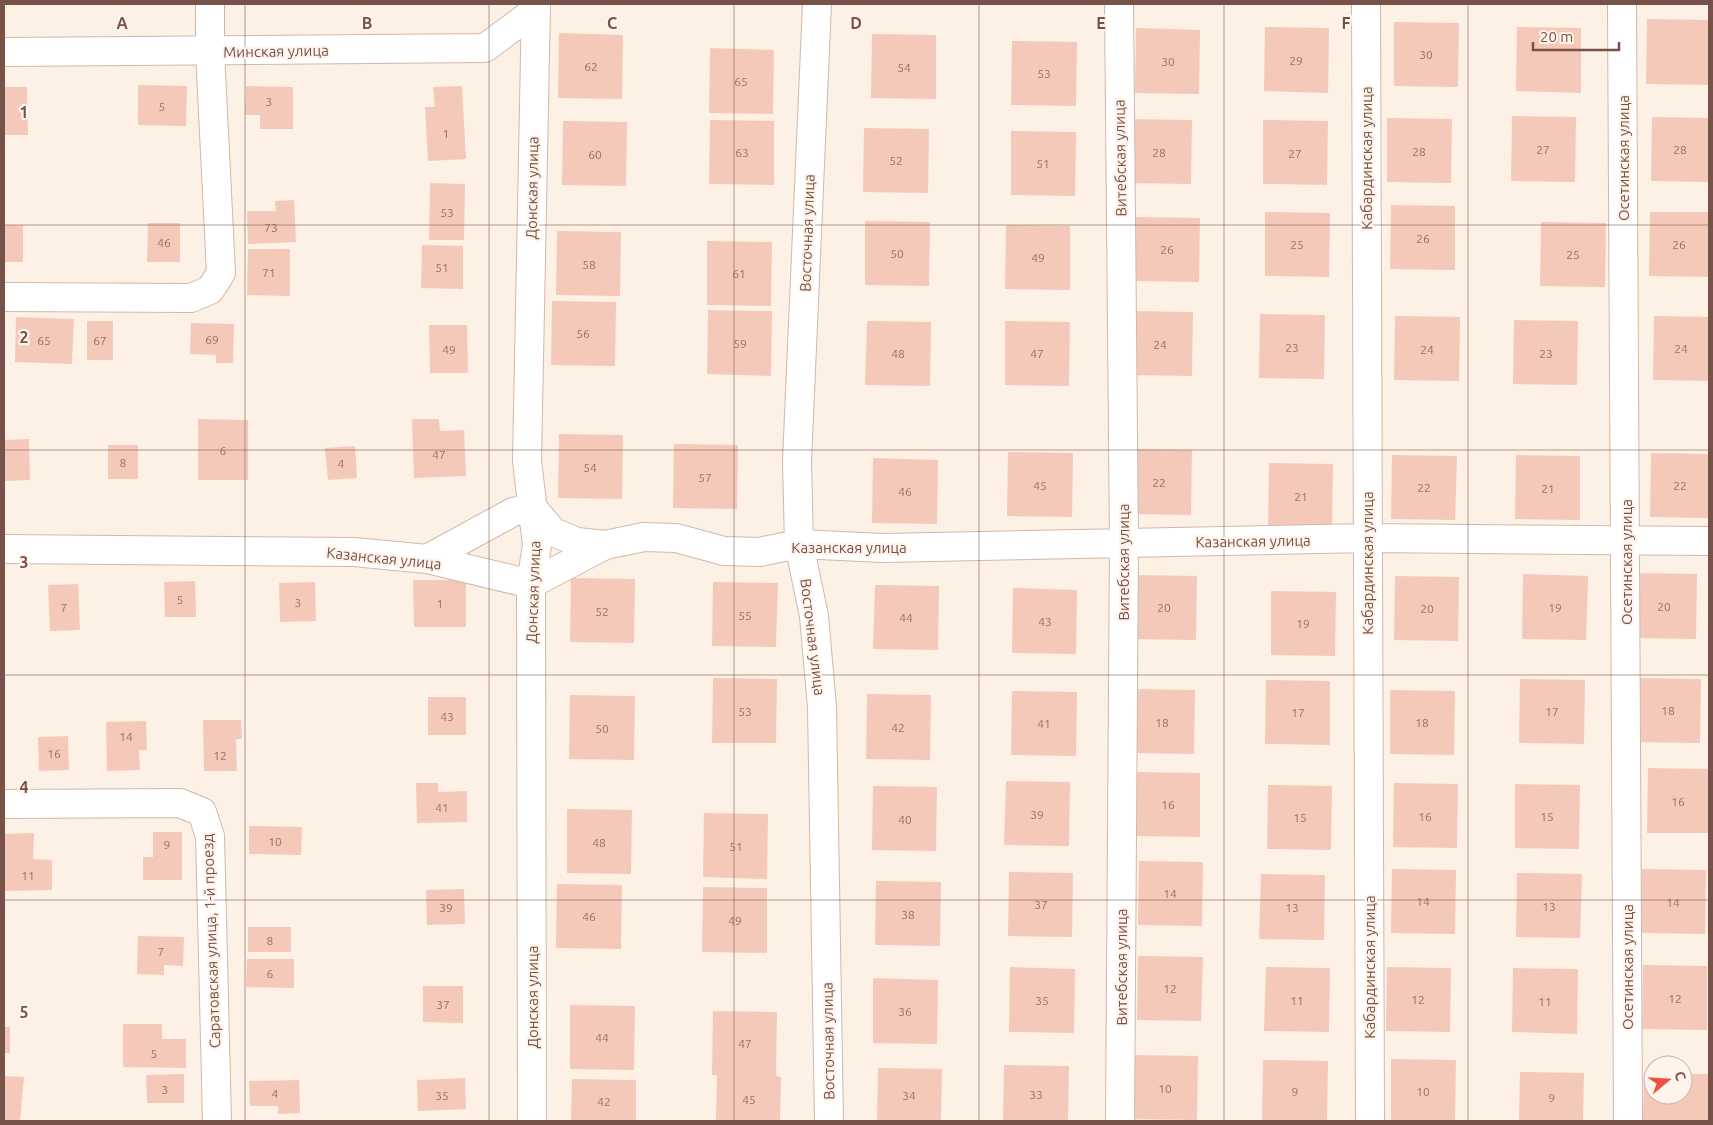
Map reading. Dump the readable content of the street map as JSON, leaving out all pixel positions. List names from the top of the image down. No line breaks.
{"streets":{"street":["Минская улица","Витебская улица","Кабардинская улица","Осетинская улица","Донская улица","Восточная улица","Казанская улица","Саратовская улица, 1-й проезд"]},"crossings":[["Минская улица","Донская улица"],["Витебская улица","Казанская улица"],["Кабардинская улица","Казанская улица"],["Осетинская улица","Казанская улица"],["Донская улица","Казанская улица"],["Восточная улица","Казанская улица"]],"house_numbers":["30","29","30","62","54","53","65","3","5","1","27","28","28","63","28","27","60","52","51","53","73","26","46","25","26","26","50","25","49","58","51","71","61","56","69","65","67","59","24","23","24","49","24","48","47","23","6","47","8","4","54","57","22","45","22","22","21","46","21","5","3","1","20","7","20","19","20","52","55","44","43","19","18","53","17","17","43","18","18","41","42","50","14","16","12","16","16","41","39","16","15","15","40","10","48","9","51","11","14","14","14","37","13","39","13","38","46","49","8","7","6","12","12","12","35","11","11","37","36","44","47","5","10","3","9","10","4","33","35","34","9","45","42"],"scale_bar":"20 m","north":"right","grid":{"columns":["A","B","C","D","E","F"],"rows":["1","2","3","4","5"]}}
